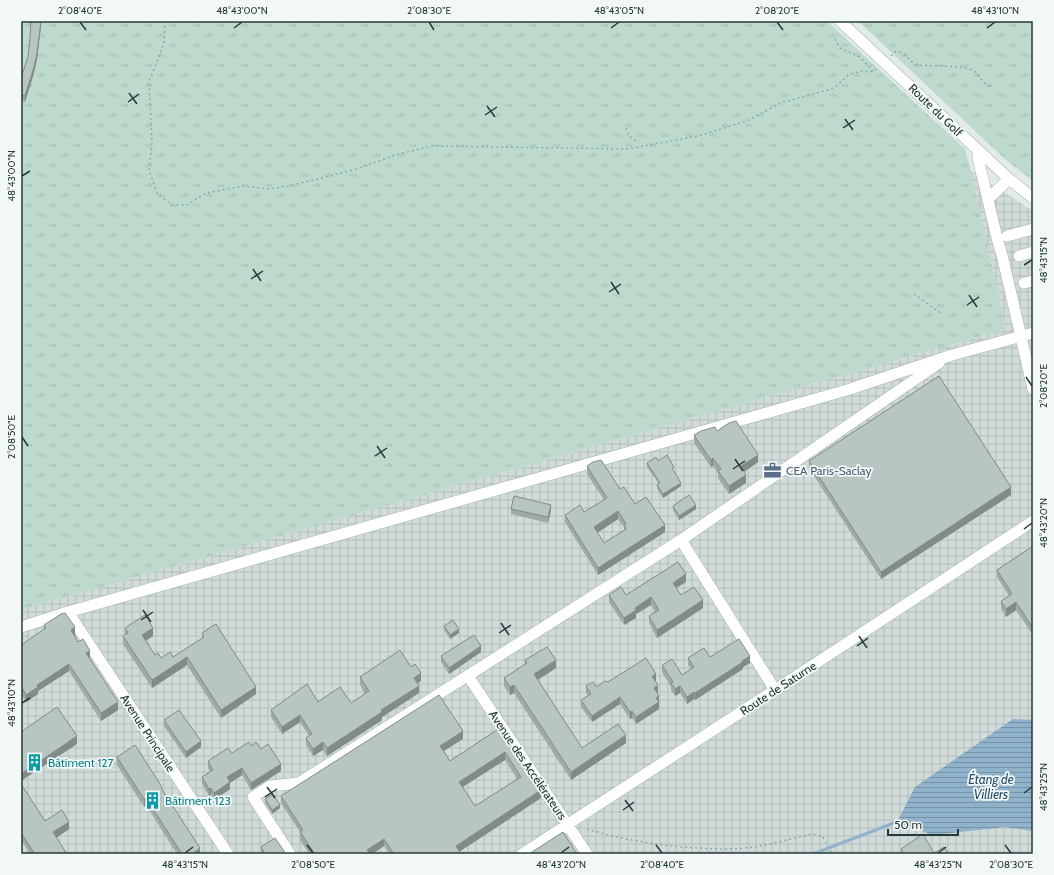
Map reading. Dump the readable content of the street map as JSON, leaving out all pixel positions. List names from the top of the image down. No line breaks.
{"streets":{"street":["Route du Golf","Route de Saturne","Avenue Principale","Avenue des Accélérateurs"]},"crossings":[["Route de Saturne","Avenue des Accélérateurs"]],"water":["Étang de Villiers"],"places":{"office":["CEA Paris-Saclay"],"building":["Bâtiment 127","Bâtiment 123"]},"scale_bar":"50 m","coordinates":["2°08'40\"E","48°43'00\"N","2°08'30\"E","48°43'05\"N","2°08'20\"E","48°43'10\"N","48°43'15\"N","2°08'50\"E","48°43'20\"N","48°43'25\"N"]}
